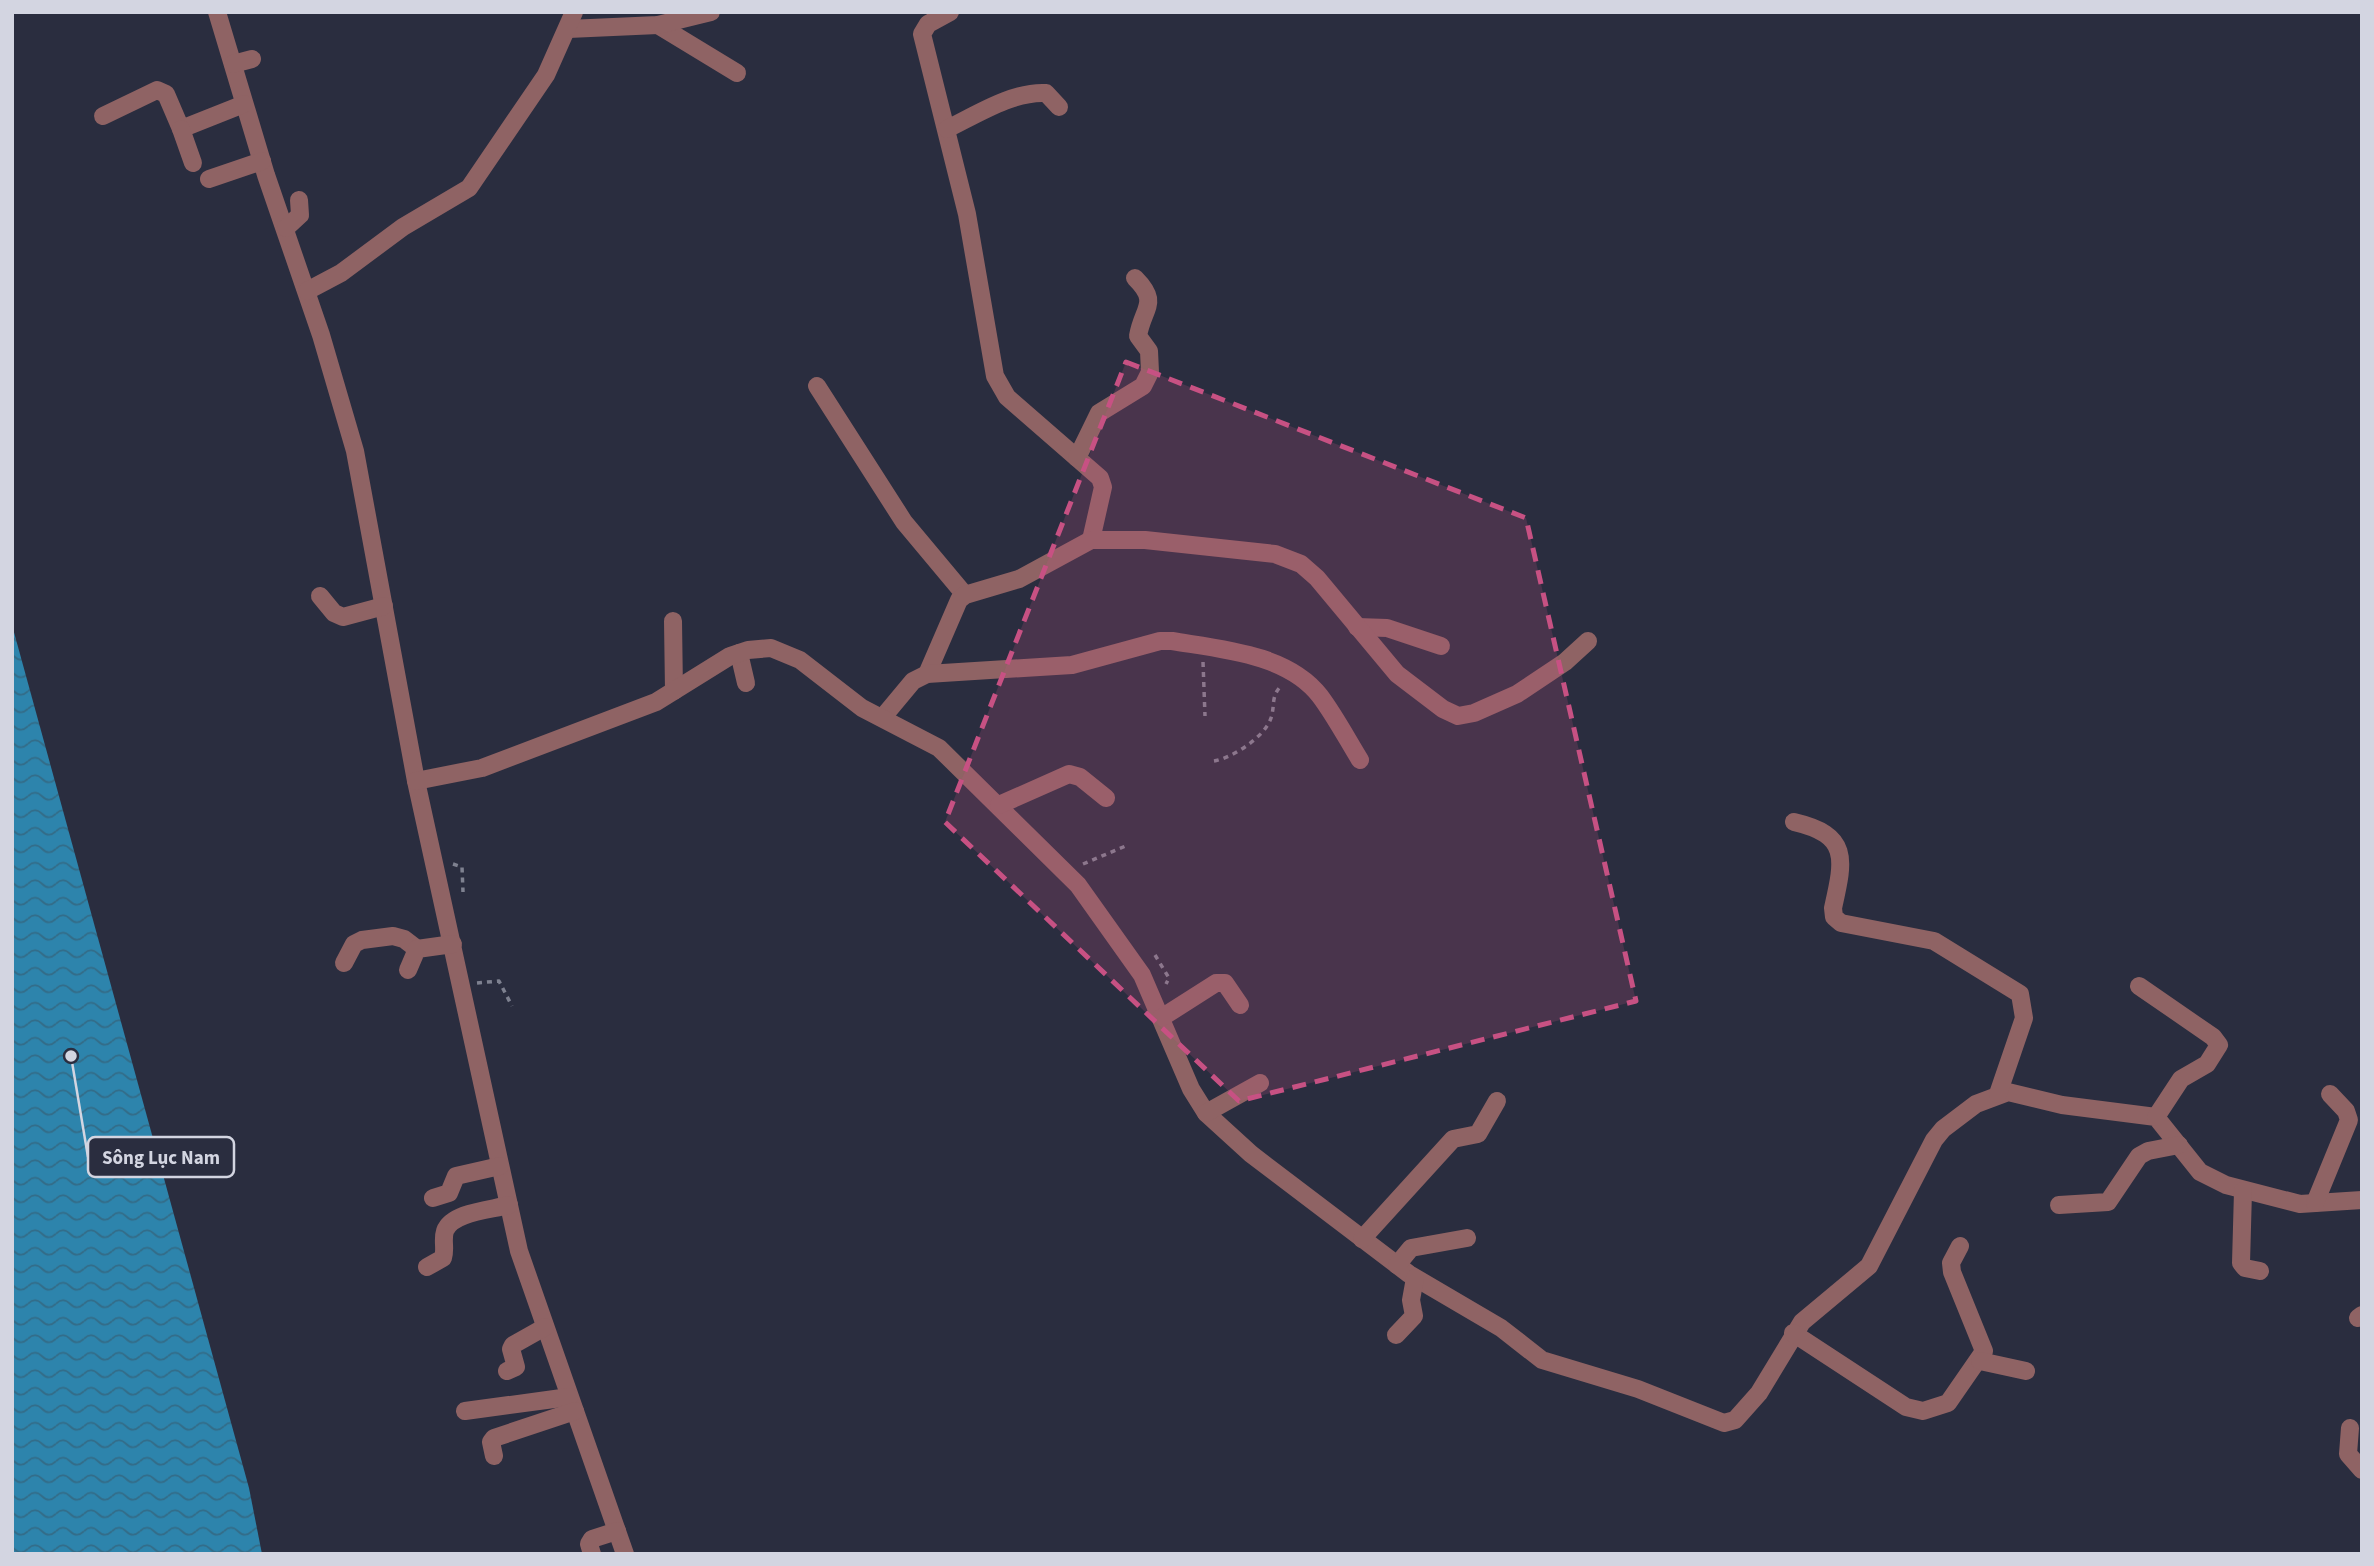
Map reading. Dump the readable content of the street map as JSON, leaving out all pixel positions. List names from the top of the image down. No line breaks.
{"places":["Sông Lục Nam"]}
